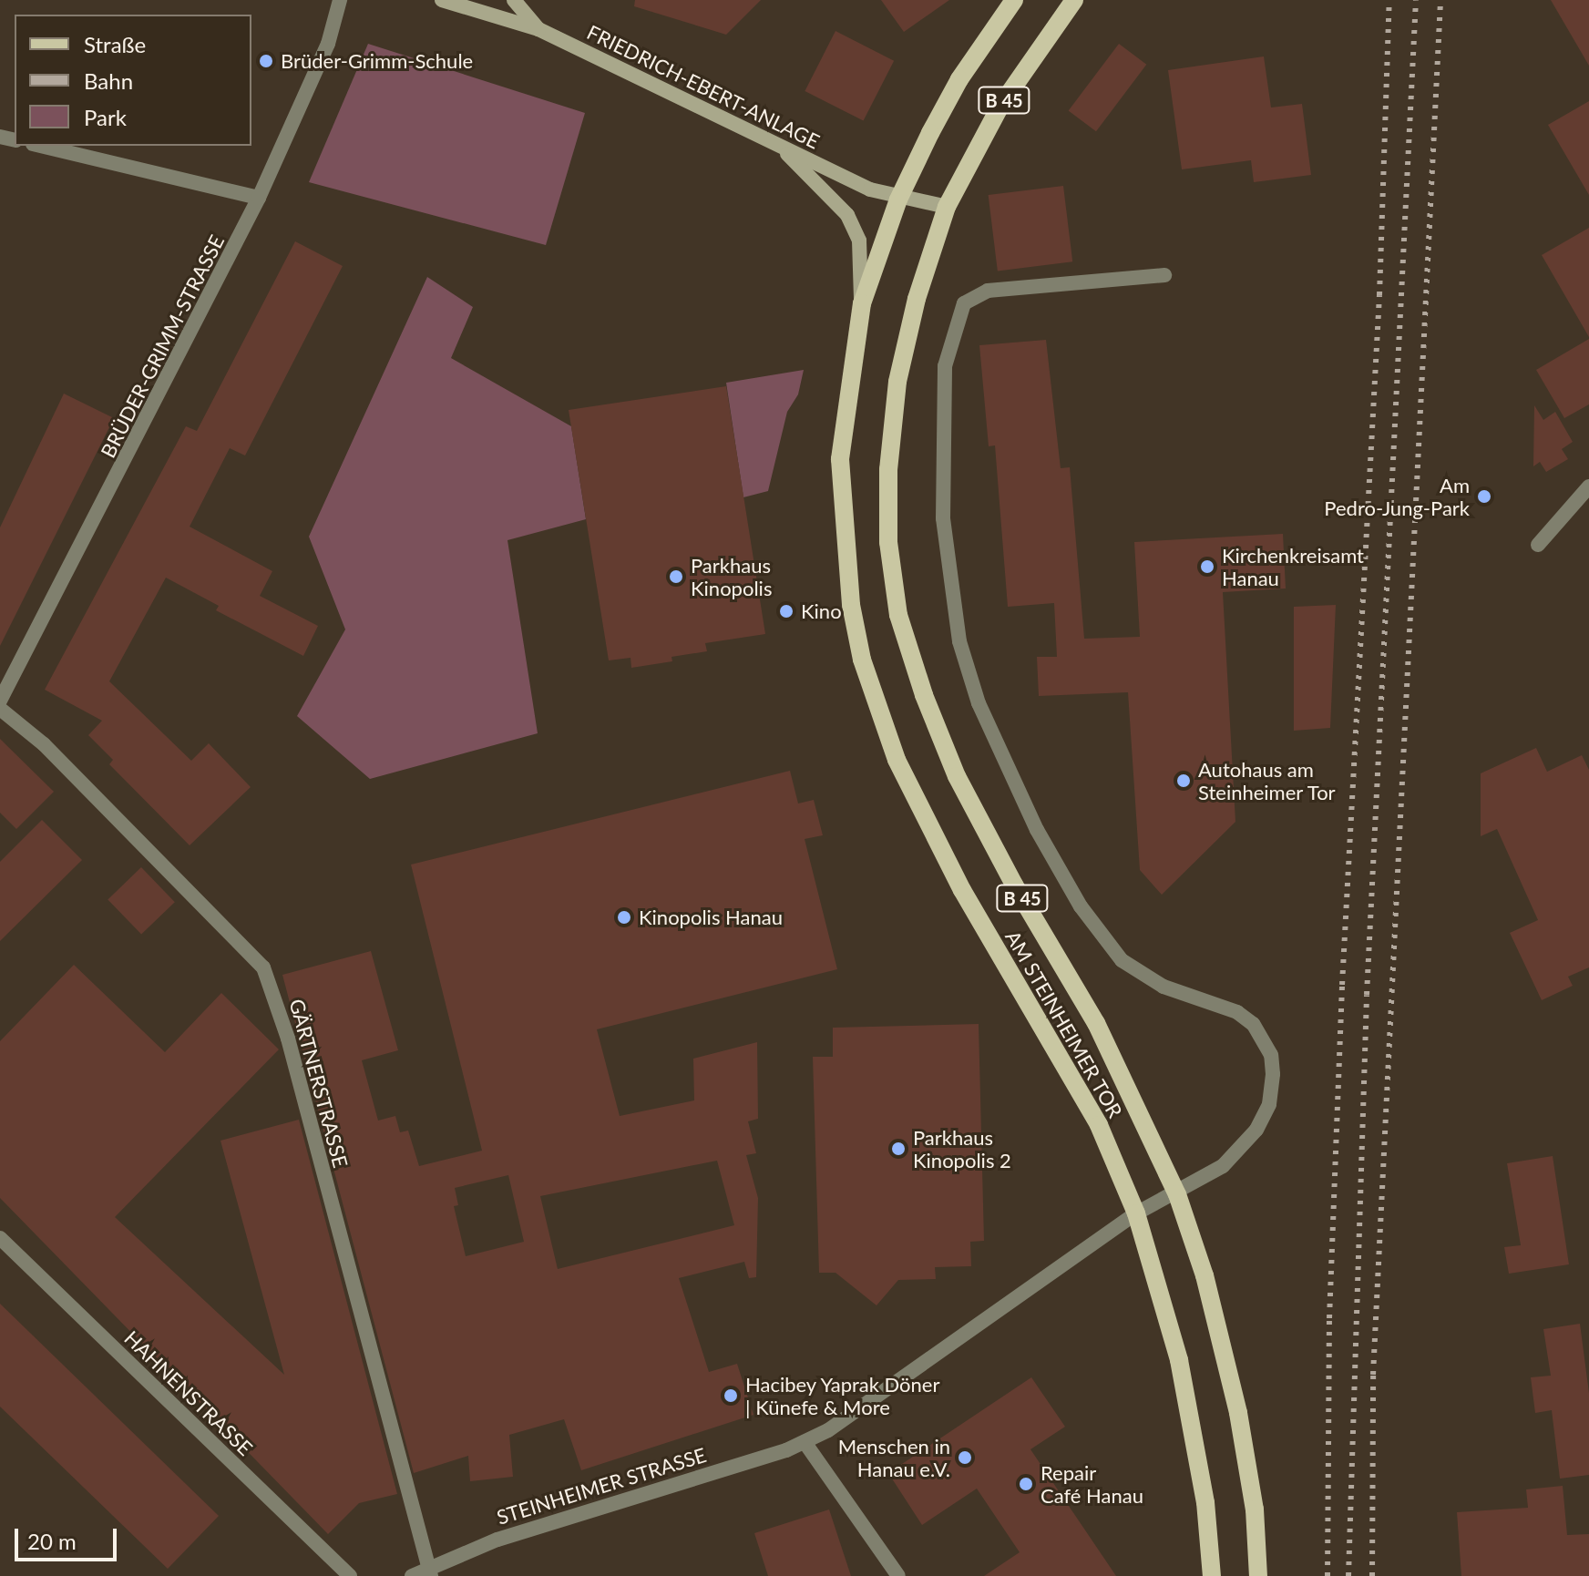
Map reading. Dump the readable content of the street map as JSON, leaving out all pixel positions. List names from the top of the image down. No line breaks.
{"streets":{"main road":["FRIEDRICH-EBERT-ANLAGE","B 45","AM STEINHEIMER TOR"],"street":["BRÜDER-GRIMM-STRASSE","GÄRTNERSTRASSE","HAHNENSTRASSE","STEINHEIMER STRASSE"]},"crossings":[["FRIEDRICH-EBERT-ANLAGE","AM STEINHEIMER TOR"],["AM STEINHEIMER TOR","STEINHEIMER STRASSE"],["GÄRTNERSTRASSE","STEINHEIMER STRASSE"]],"places":["Brüder-Grimm-Schule","Am Pedro-Jung-Park","Kirchenkreisamt Hanau","Parkhaus Kinopolis","Kino","Autohaus am Steinheimer Tor","Kinopolis Hanau","Parkhaus Kinopolis 2","Hacibey Yaprak Döner | Künefe & More","Menschen in Hanau e.V.","Repair Café Hanau"],"legend":["Straße","Bahn","Park"],"scale_bar":"20 m"}
